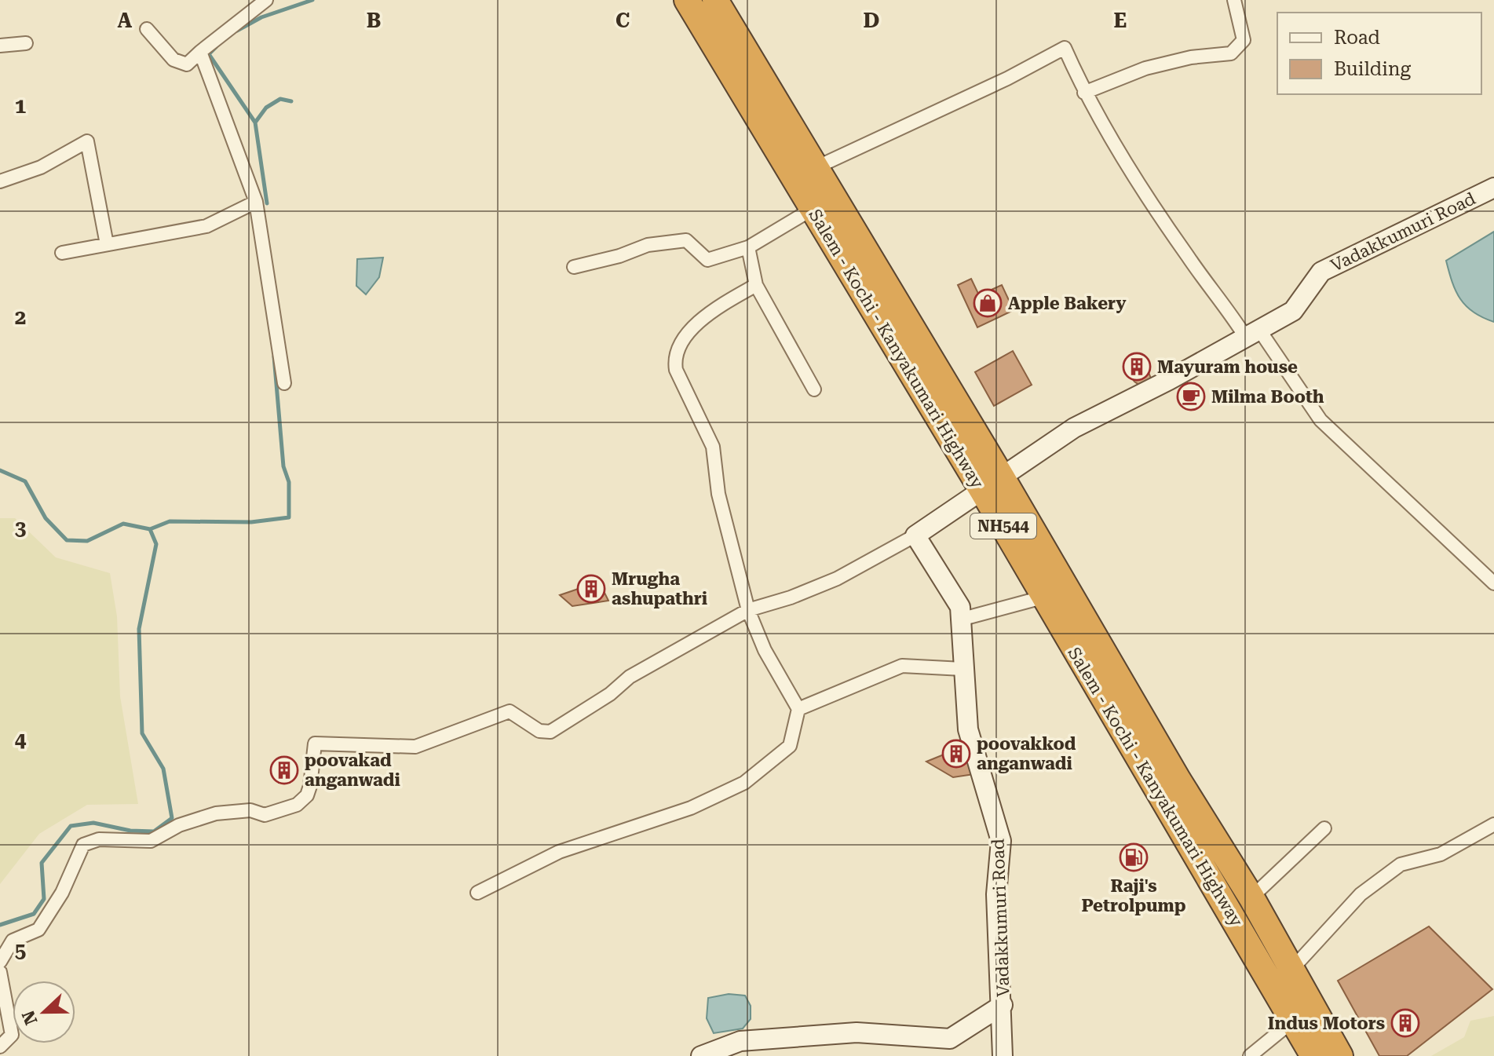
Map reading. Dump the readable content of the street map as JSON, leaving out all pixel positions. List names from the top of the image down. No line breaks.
{"streets":{"highway":["Salem - Kochi - Kanyakumari Highway","NH544"],"street":["Vadakkumuri Road"]},"crossings":[["Vadakkumuri Road","Salem - Kochi - Kanyakumari Highway"]],"places":{"shop":["Apple Bakery"],"building":["Mayuram house","Mrugha ashupathri","poovakkod anganwadi","poovakad anganwadi","Indus Motors"],"cafe":["Milma Booth"],"fuel station":["Raji's Petrolpump"]},"legend":["Road","Building"],"north":"left","grid":{"columns":["A","B","C","D","E"],"rows":["1","2","3","4","5"]}}
